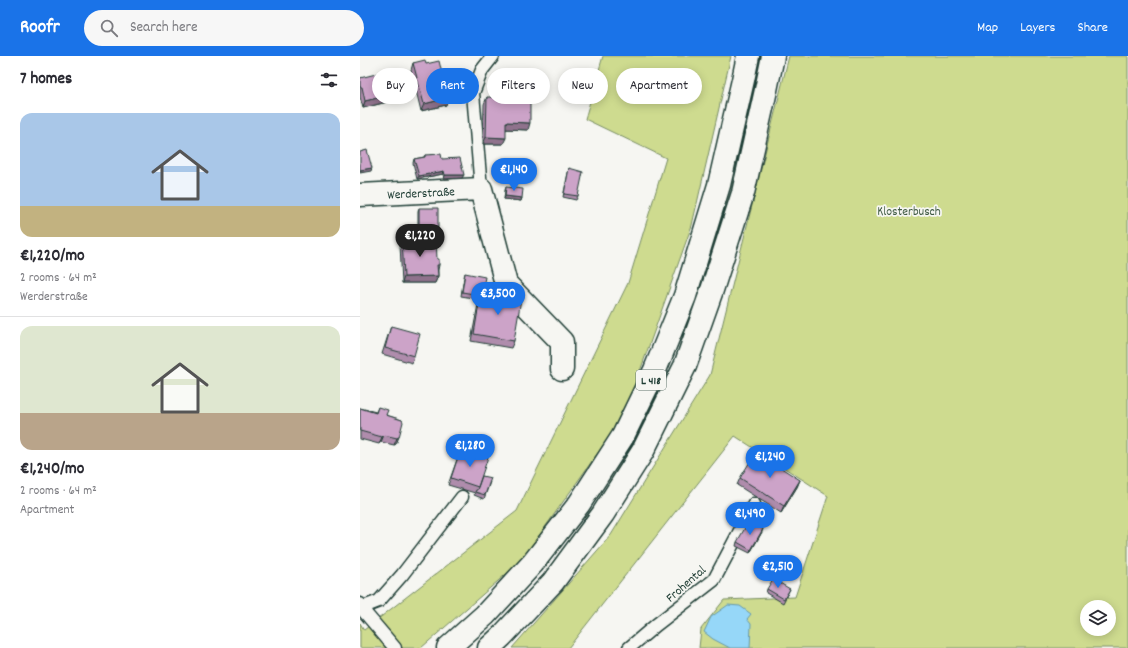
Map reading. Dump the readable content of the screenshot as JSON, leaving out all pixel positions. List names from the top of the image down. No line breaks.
{"streets":{"main road":["Werderstraße","L 418"],"lane":["Frohental"]},"parks":["Klosterbusch"],"page":{"header":"Roofr","search":"Search here","nav":["Map","Layers","Share"],"heading":"7 homes","chip":["Buy","Rent","Filters","New","Apartment"],"list":[{"name":"€1,220/mo","note":"2 rooms · 64 m² · Werderstraße"},{"name":"€1,240/mo","note":"2 rooms · 64 m² · Apartment"}],"price":["€1,140","€1,220","€3,500","€1,280","€1,240","€1,490","€2,510"]}}
